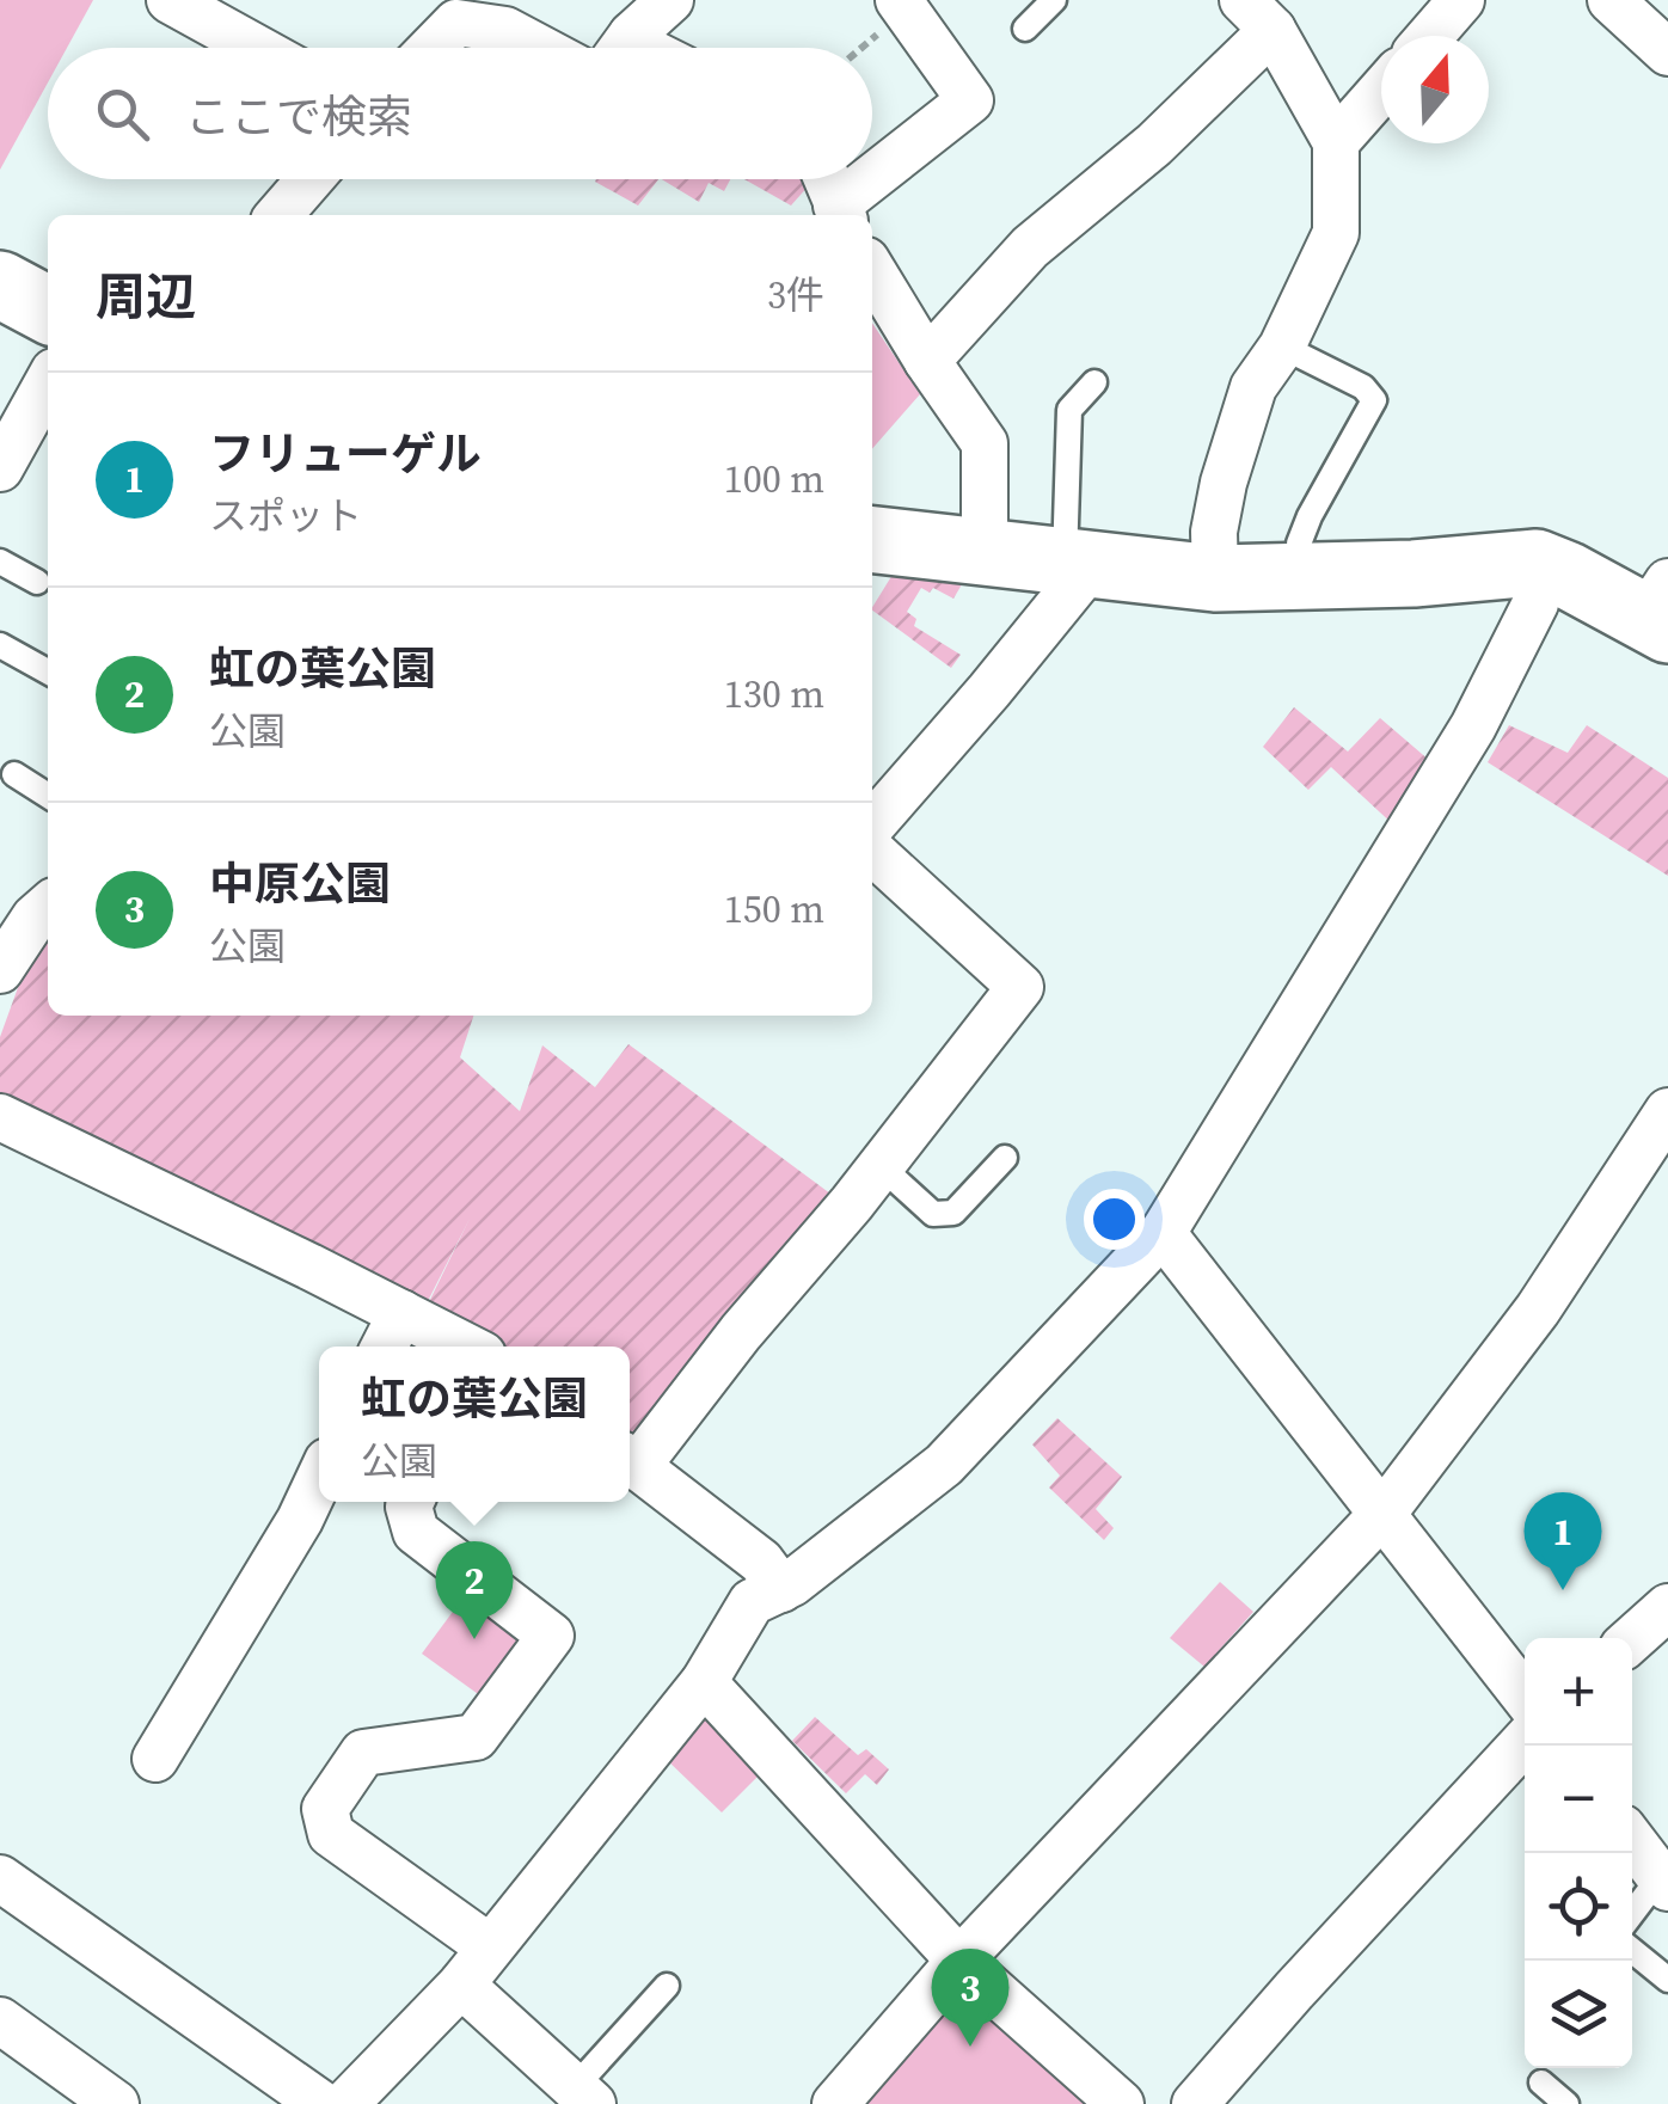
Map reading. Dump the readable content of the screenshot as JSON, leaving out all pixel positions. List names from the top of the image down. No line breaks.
{"north":"top","page":{"search":"ここで検索","heading":["周辺","3件"],"list":[{"mark":"1","name":"フリューゲル","note":"スポット","value":"100 m"},{"mark":"2","name":"虹の葉公園","note":"公園","value":"130 m"},{"mark":"3","name":"中原公園","note":"公園","value":"150 m"}],"popup":["虹の葉公園","公園"],"pins":["1","2","3"],"map_buttons":["+","−"]}}
